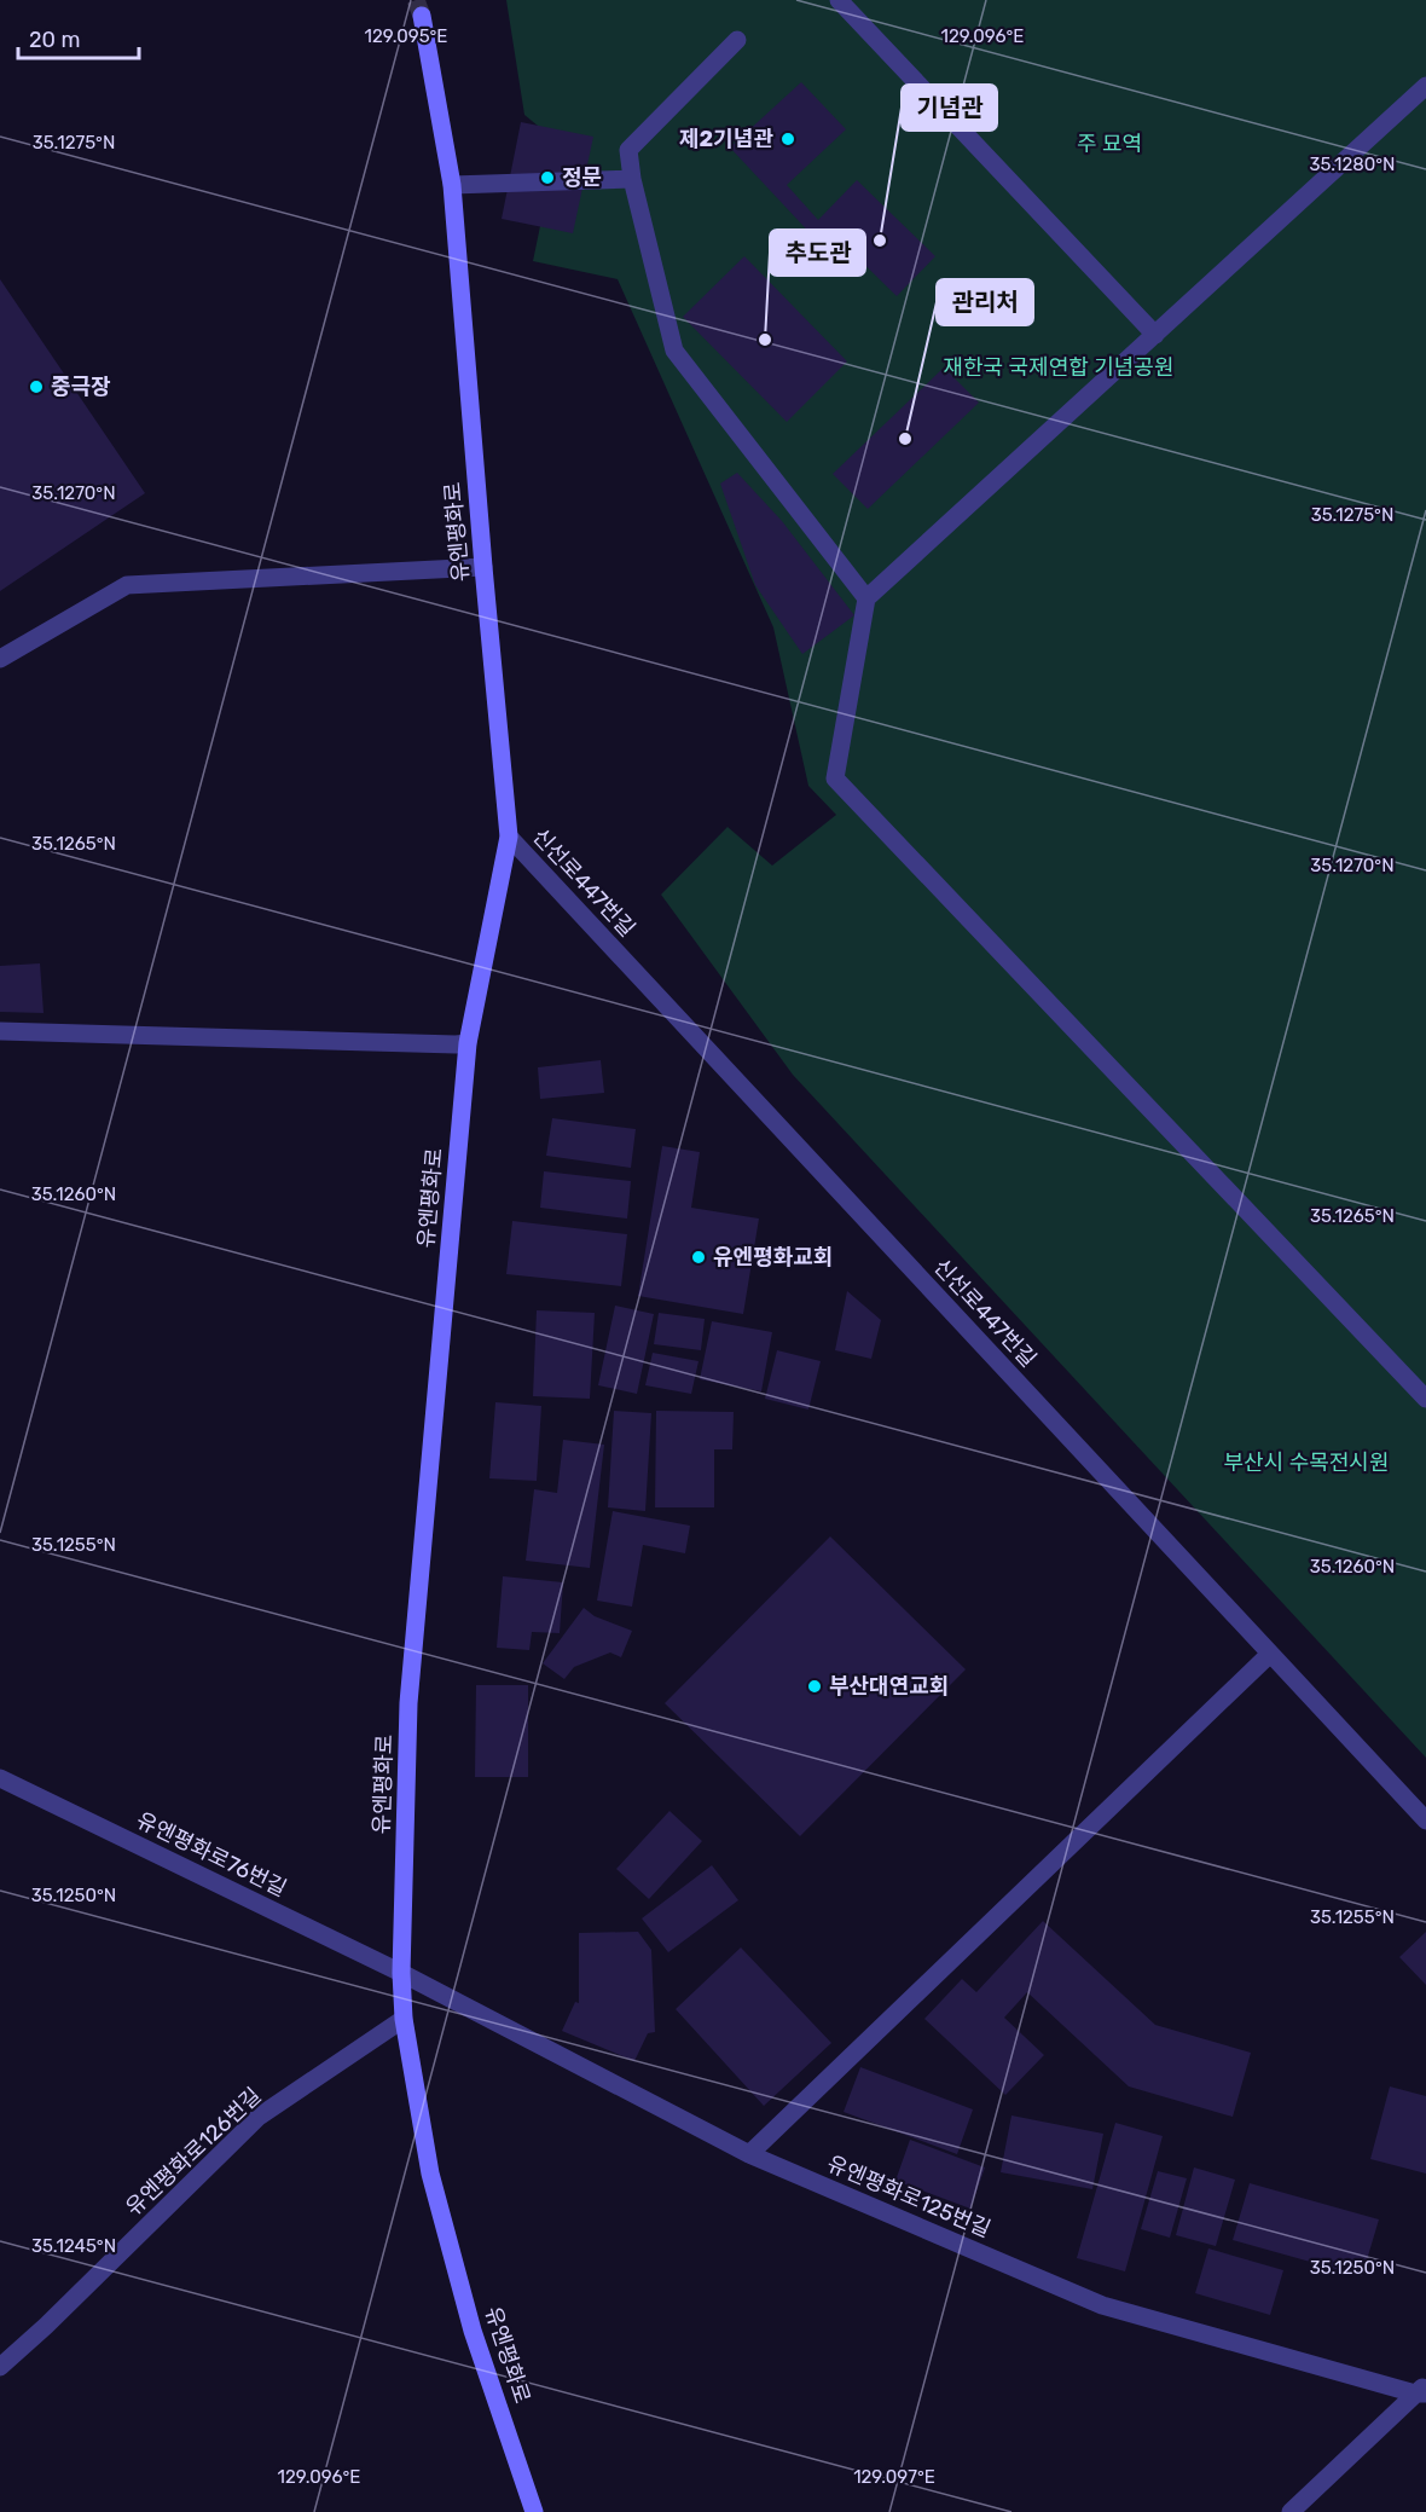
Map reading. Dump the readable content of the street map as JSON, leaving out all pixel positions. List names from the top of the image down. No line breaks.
{"streets":{"main road":["유엔평화로"],"street":["신선로447번길","유엔평화로76번길","유엔평화로126번길","유엔평화로125번길"]},"crossings":[["유엔평화로","신선로447번길"],["유엔평화로","유엔평화로76번길"],["유엔평화로","유엔평화로126번길"],["유엔평화로","유엔평화로125번길"],["유엔평화로76번길","유엔평화로125번길"]],"parks":["주 묘역","재한국 국제연합 기념공원","부산시 수목전시원"],"places":["제2기념관","정문","기념관","추도관","중극장","관리처","유엔평화교회","부산대연교회"],"scale_bar":"20 m","coordinates":["129.095°E","129.096°E","35.1275°N","35.1280°N","35.1270°N","35.1265°N","35.1260°N","35.1255°N","35.1250°N","35.1245°N","129.097°E"]}
